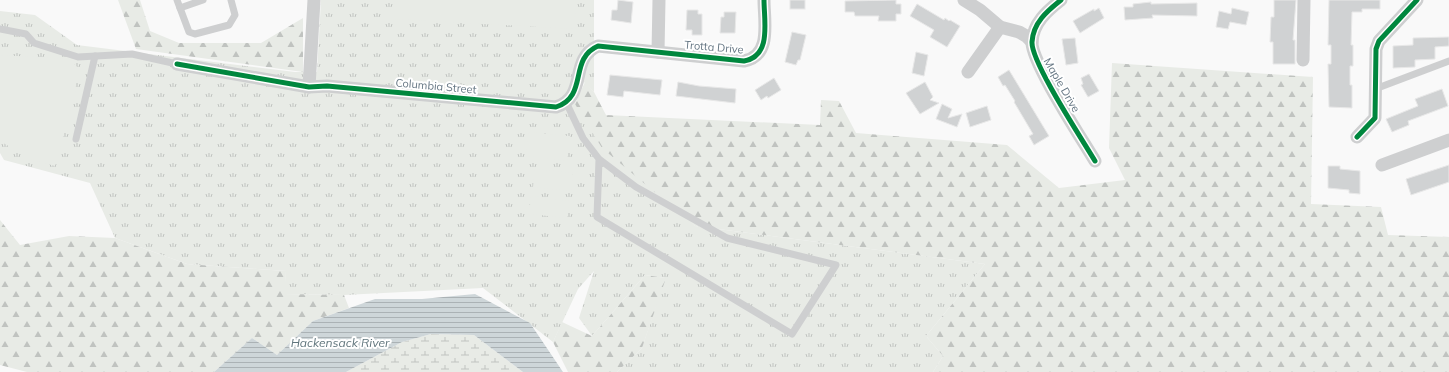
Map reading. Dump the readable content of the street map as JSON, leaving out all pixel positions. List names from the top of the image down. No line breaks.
{"streets":{"street":["Trotta Drive","Maple Drive","Columbia Street"]},"water":["Hackensack River"]}
